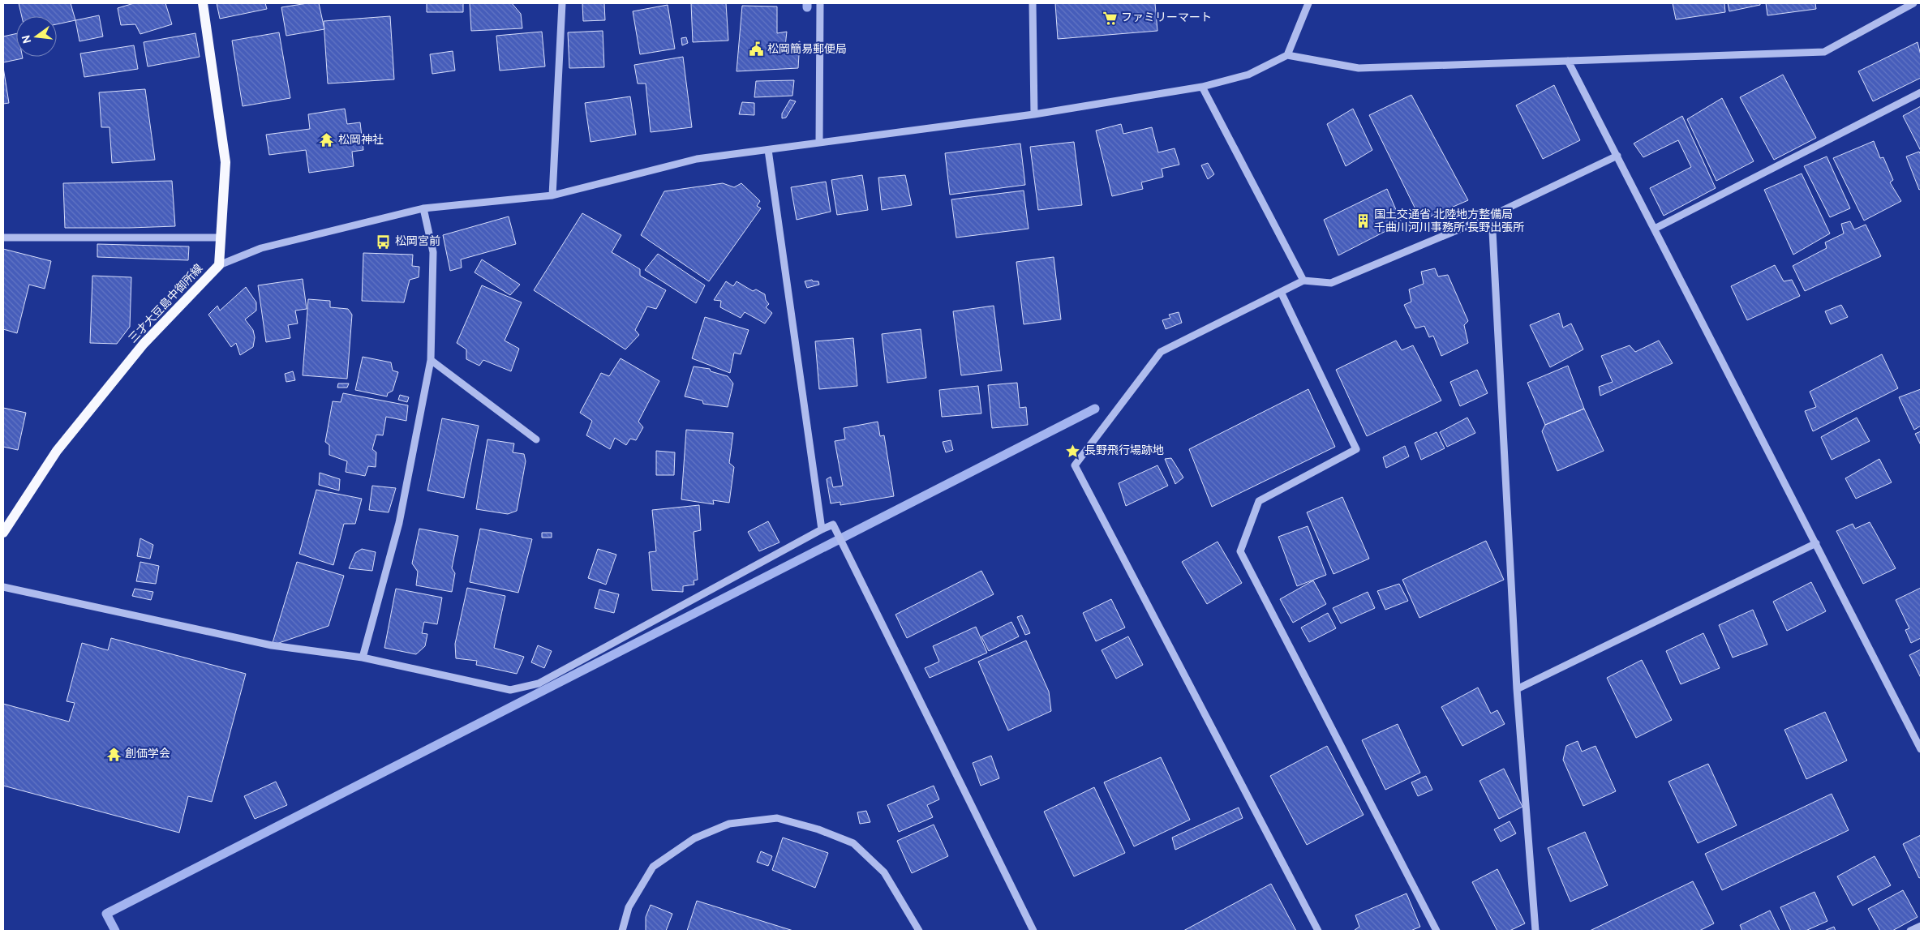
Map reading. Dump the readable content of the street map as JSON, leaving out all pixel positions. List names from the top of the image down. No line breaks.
{"streets":{"main road":["三才大豆島中御所線"]},"places":{"supermarket":["ファミリーマート"],"public building":["松岡簡易郵便局"],"temple":["松岡神社","創価学会"],"building":["国土交通省 北陸地方整備局 千曲川河川事務所 長野出張所"],"bus stop":["松岡宮前"],"place":["長野飛行場跡地"]},"north":"left"}
